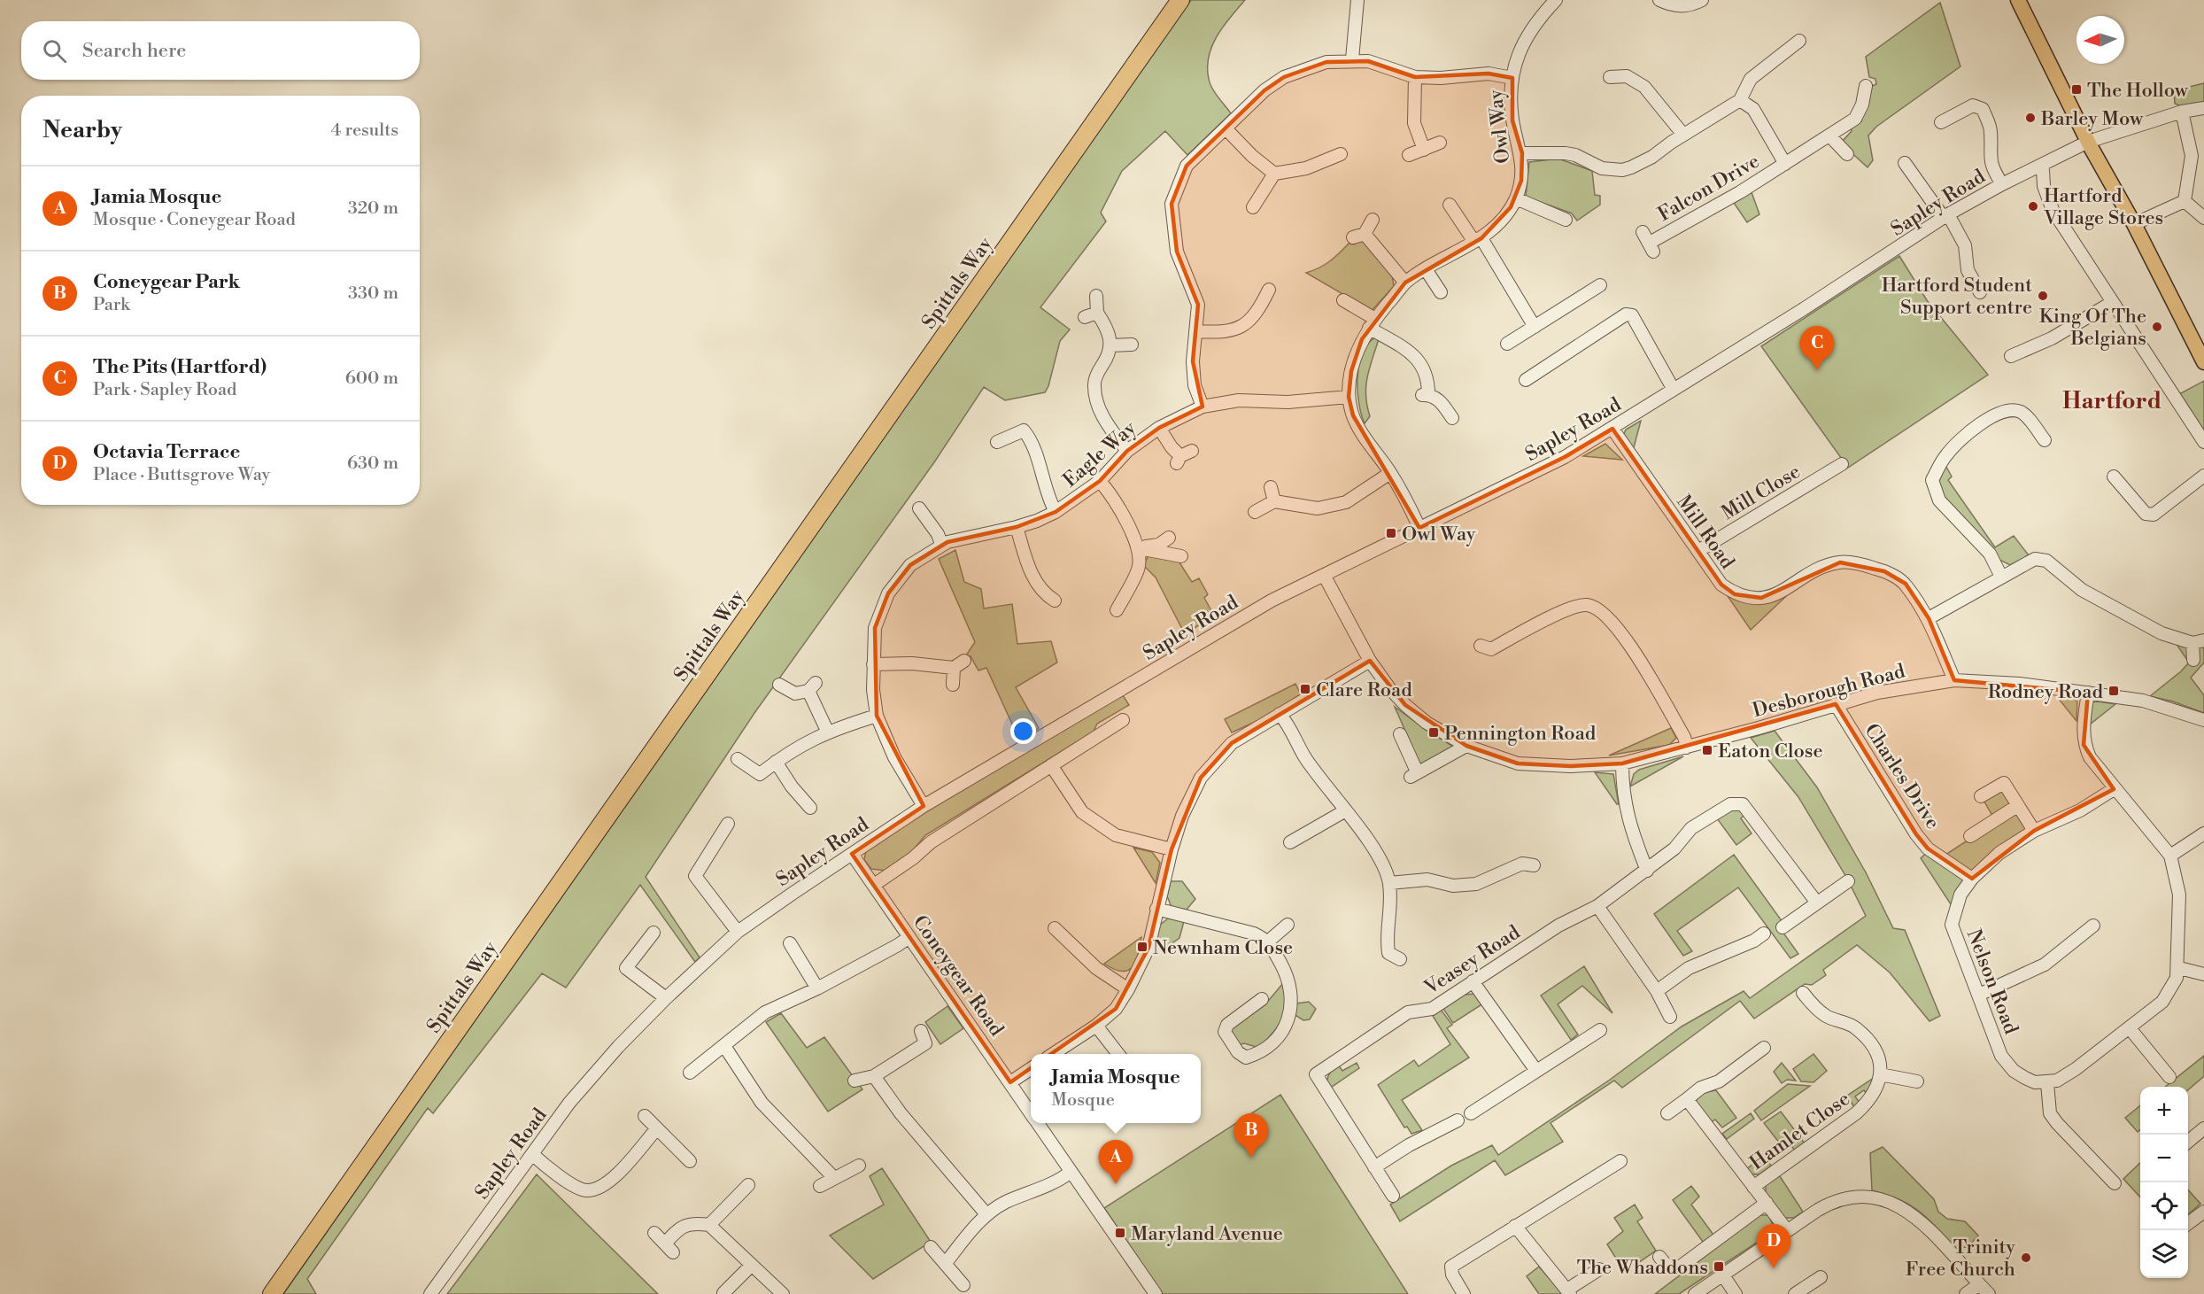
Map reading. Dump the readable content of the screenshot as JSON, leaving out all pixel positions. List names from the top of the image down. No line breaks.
{"streets":{"highway":["Spittals Way"],"street":["Owl Way","Falcon Drive","Sapley Road","Eagle Way","Mill Close","Mill Road","Desborough Road","Charles Drive","Veasey Road","Coneygear Road","Nelson Road","Hamlet Close"]},"crossings":[["Owl Way","Sapley Road"],["Owl Way","Eagle Way"],["Sapley Road","Eagle Way"],["Sapley Road","Mill Road"],["Sapley Road","Desborough Road"],["Sapley Road","Coneygear Road"],["Mill Close","Mill Road"],["Mill Road","Desborough Road"],["Desborough Road","Charles Drive"],["Charles Drive","Nelson Road"]],"districts":["Hartford"],"places":{"transit":["The Hollow","Owl Way","Clare Road","Rodney Road","Pennington Road","Eaton Close","Newnham Close","Maryland Avenue","The Whaddons"],"other":["Barley Mow","Hartford Village Stores","Hartford Student Support centre","King Of The Belgians","Trinity Free Church"]},"north":"left","page":{"search":"Search here","heading":["Nearby","4 results"],"list":[{"mark":"A","name":"Jamia Mosque","note":"Mosque · Coneygear Road","value":"320 m"},{"mark":"B","name":"Coneygear Park","note":"Park","value":"330 m"},{"mark":"C","name":"The Pits (Hartford)","note":"Park · Sapley Road","value":"600 m"},{"mark":"D","name":"Octavia Terrace","note":"Place · Buttsgrove Way","value":"630 m"}],"pins":["C","B","A","D"],"popup":["Jamia Mosque","Mosque"],"map_buttons":["+","−"]}}
